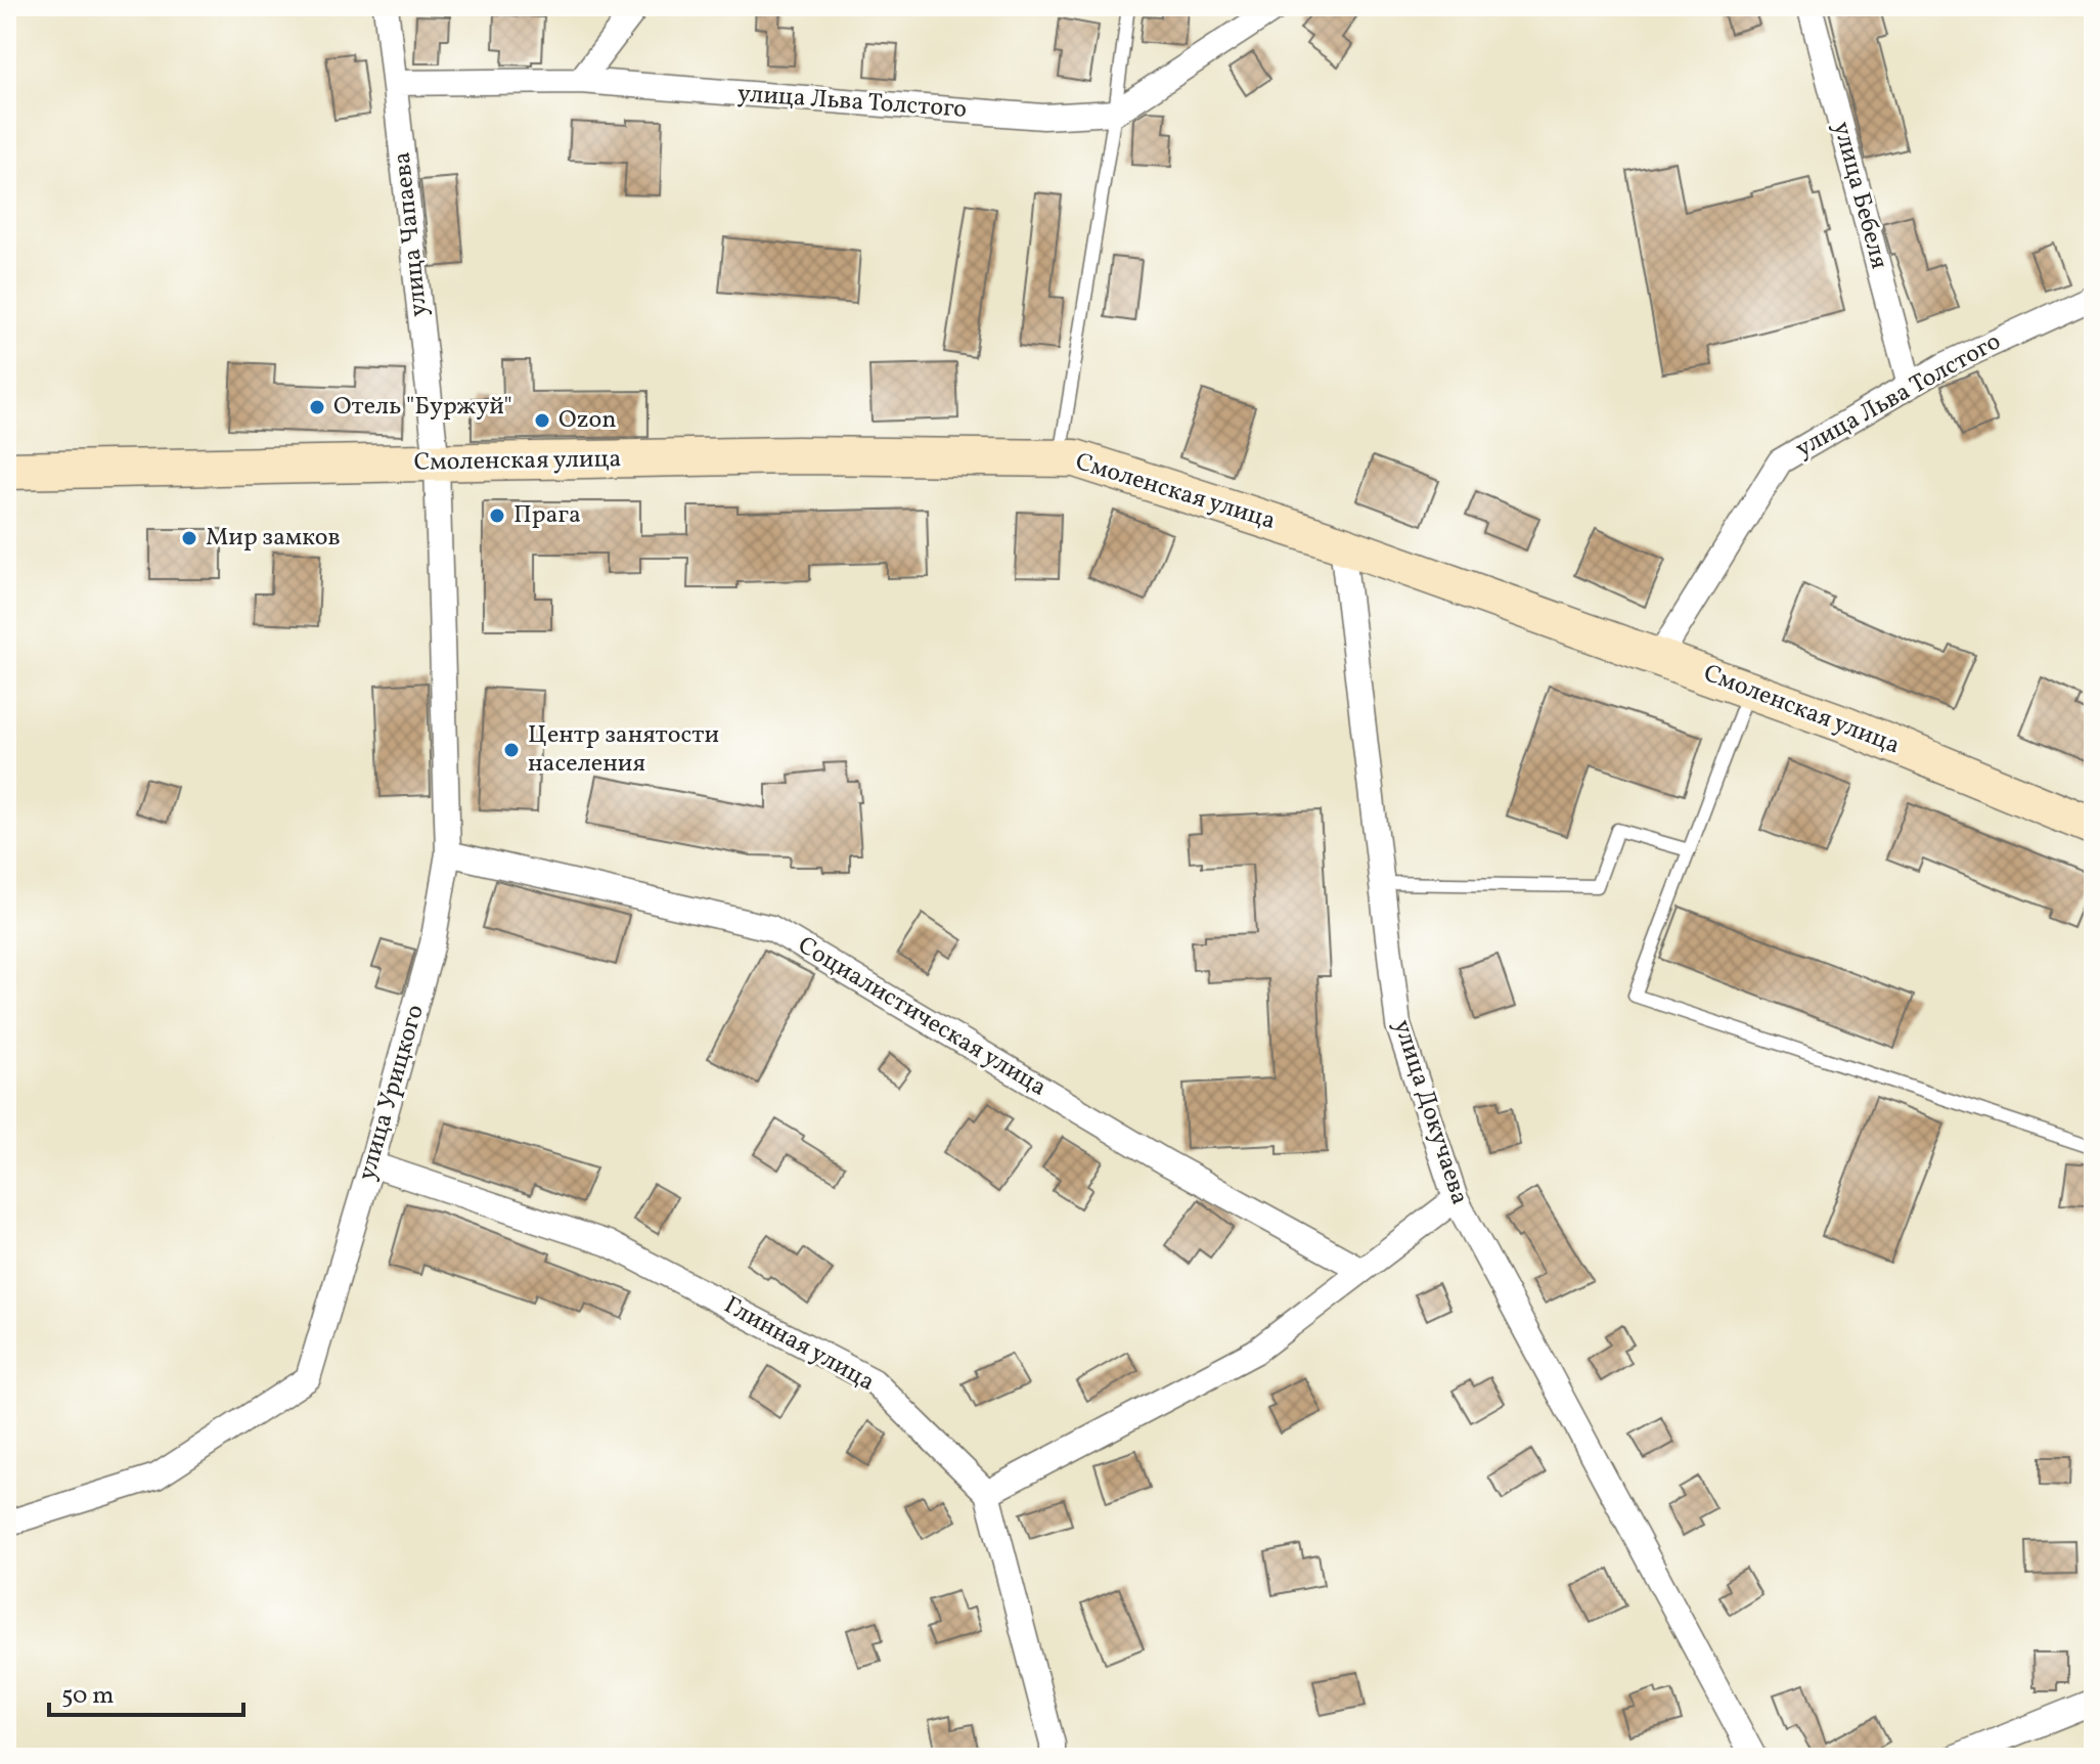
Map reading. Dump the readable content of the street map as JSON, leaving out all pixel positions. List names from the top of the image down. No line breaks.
{"streets":{"main road":["Смоленская улица"],"street":["улица Льва Толстого","улица Бебеля","улица Чапаева","Социалистическая улица","улица Урицкого","улица Докучаева","Глинная улица"]},"crossings":[["улица Льва Толстого","улица Бебеля"],["улица Льва Толстого","улица Чапаева"],["улица Льва Толстого","Смоленская улица"],["улица Чапаева","Смоленская улица"],["улица Чапаева","улица Урицкого"],["Смоленская улица","улица Урицкого"],["Смоленская улица","улица Докучаева"],["Социалистическая улица","улица Урицкого"],["улица Урицкого","Глинная улица"]],"places":["Отель \"Буржуй\"","Ozon","Прага","Мир замков","Центр занятости населения"],"scale_bar":"50 m"}
